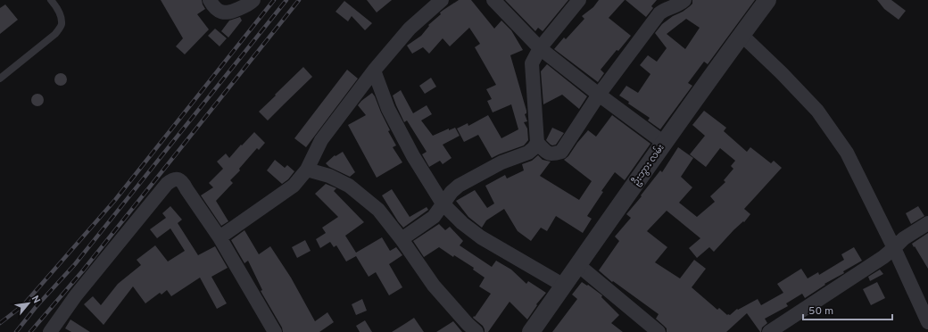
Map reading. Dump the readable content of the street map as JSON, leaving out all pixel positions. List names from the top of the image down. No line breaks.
{"streets":{"street":["ဦးဘွား လမ်း"]},"scale_bar":"50 m","north":"top right"}
